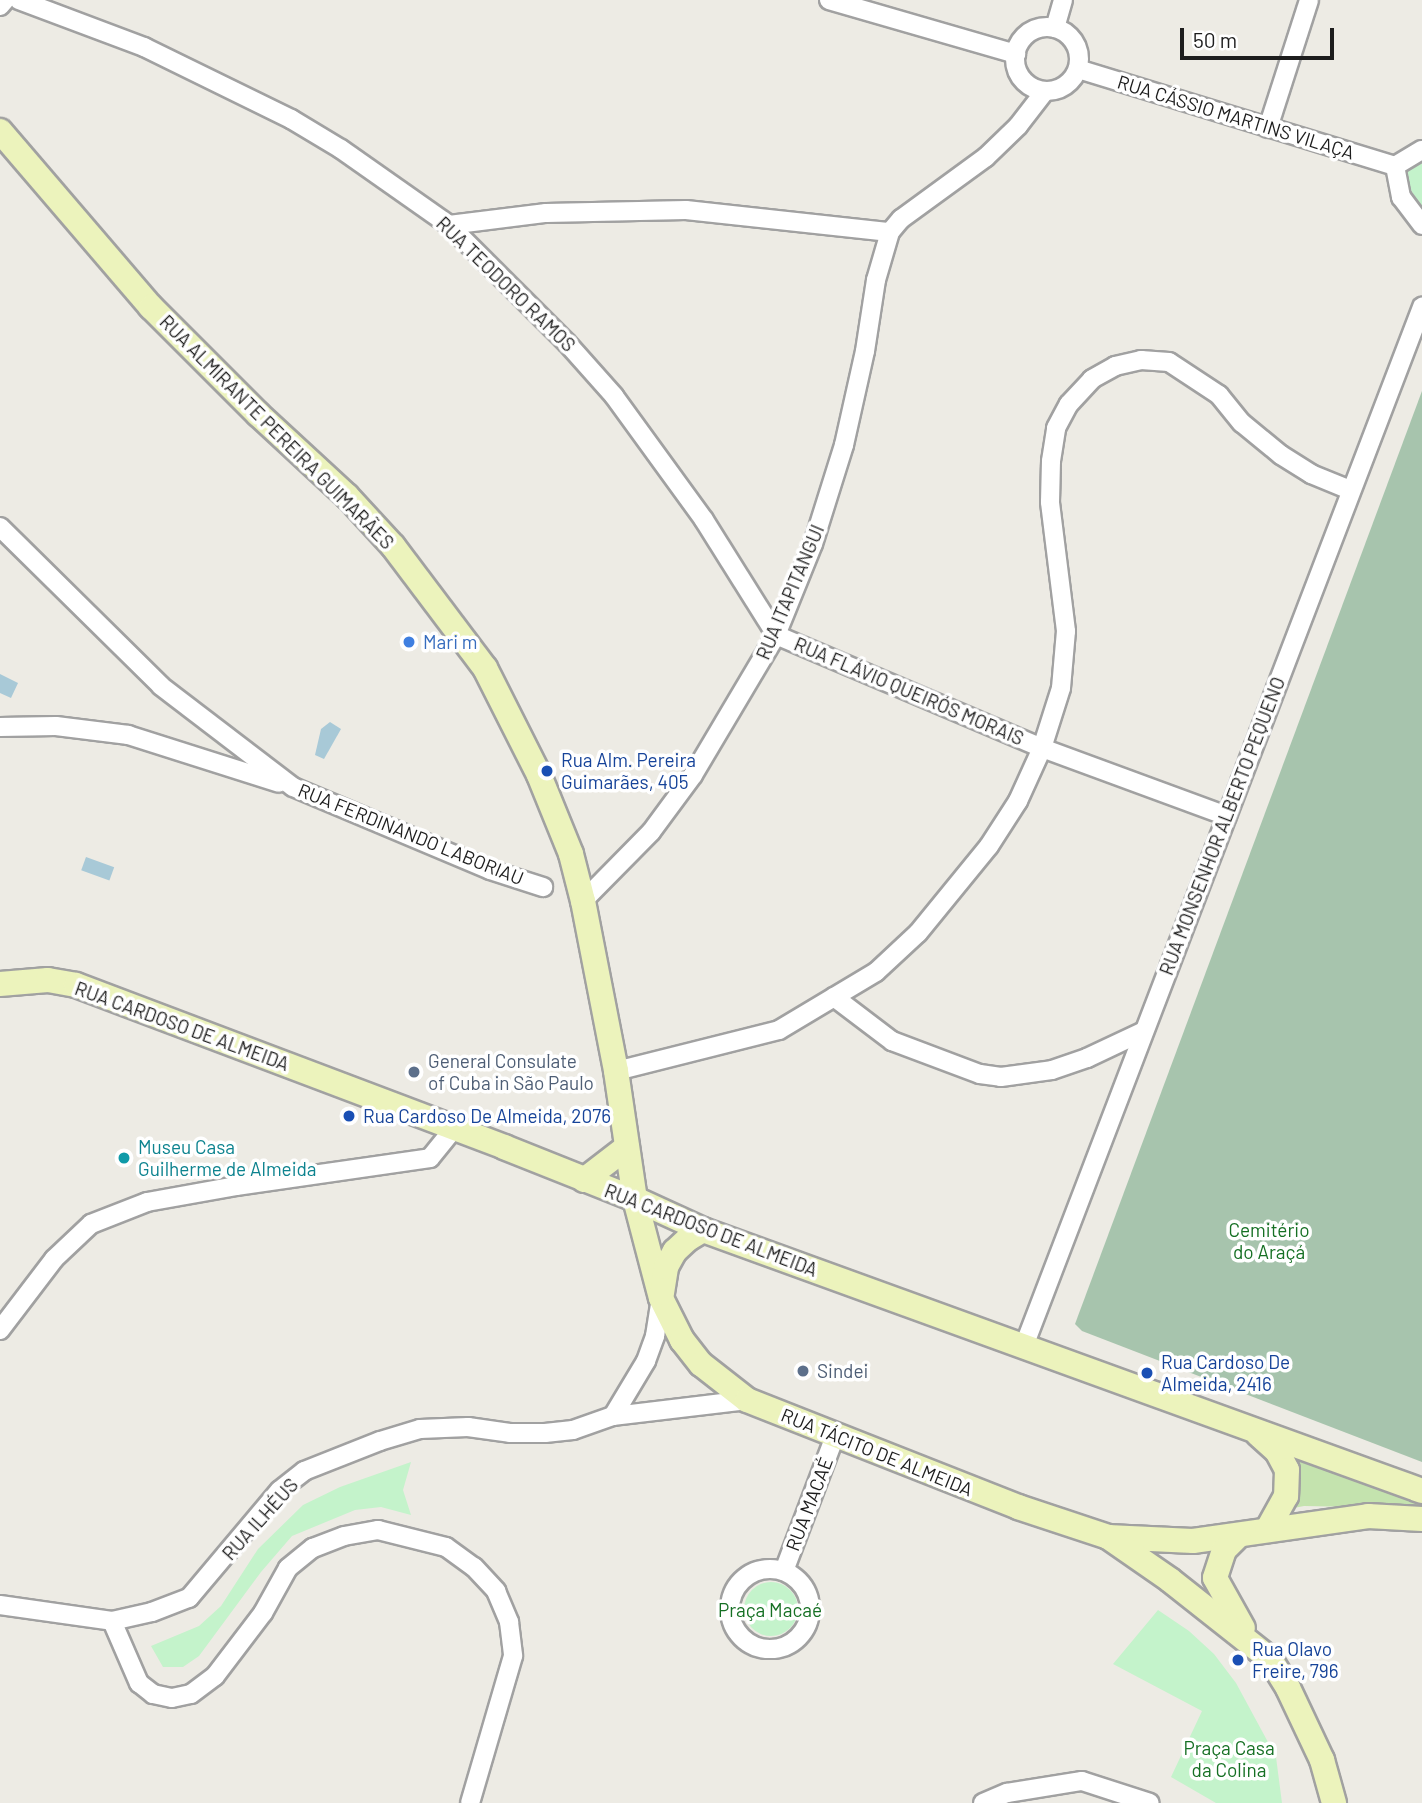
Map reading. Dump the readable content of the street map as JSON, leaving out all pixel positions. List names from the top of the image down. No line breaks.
{"streets":{"main road":["RUA ALMIRANTE PEREIRA GUIMARÃES","RUA CARDOSO DE ALMEIDA","RUA TÁCITO DE ALMEIDA"],"street":["RUA CÁSSIO MARTINS VILAÇA","RUA TEODORO RAMOS","RUA ITAPITANGUI","RUA FLÁVIO QUEIRÓS MORAIS","RUA MONSENHOR ALBERTO PEQUENO","RUA FERDINANDO LABORIAU","RUA MACAÉ","RUA ILHÉUS"]},"crossings":[["RUA TEODORO RAMOS","RUA ITAPITANGUI"],["RUA TEODORO RAMOS","RUA FLÁVIO QUEIRÓS MORAIS"],["RUA ALMIRANTE PEREIRA GUIMARÃES","RUA ITAPITANGUI"],["RUA ALMIRANTE PEREIRA GUIMARÃES","RUA FLÁVIO QUEIRÓS MORAIS"],["RUA ALMIRANTE PEREIRA GUIMARÃES","RUA CARDOSO DE ALMEIDA"],["RUA ALMIRANTE PEREIRA GUIMARÃES","RUA TÁCITO DE ALMEIDA"],["RUA ITAPITANGUI","RUA FLÁVIO QUEIRÓS MORAIS"],["RUA FLÁVIO QUEIRÓS MORAIS","RUA MONSENHOR ALBERTO PEQUENO"],["RUA MONSENHOR ALBERTO PEQUENO","RUA CARDOSO DE ALMEIDA"],["RUA CARDOSO DE ALMEIDA","RUA TÁCITO DE ALMEIDA"],["RUA TÁCITO DE ALMEIDA","RUA MACAÉ"],["RUA TÁCITO DE ALMEIDA","RUA ILHÉUS"]],"parks":["Cemitério do Araçá","Praça Macaé","Praça Casa da Colina"],"places":["Mari m","Rua Alm. Pereira Guimarães, 405","General Consulate of Cuba in São Paulo","Rua Cardoso De Almeida, 2076","Museu Casa Guilherme de Almeida","Sindei","Rua Cardoso De Almeida, 2416","Rua Olavo Freire, 796"],"scale_bar":"50 m"}
